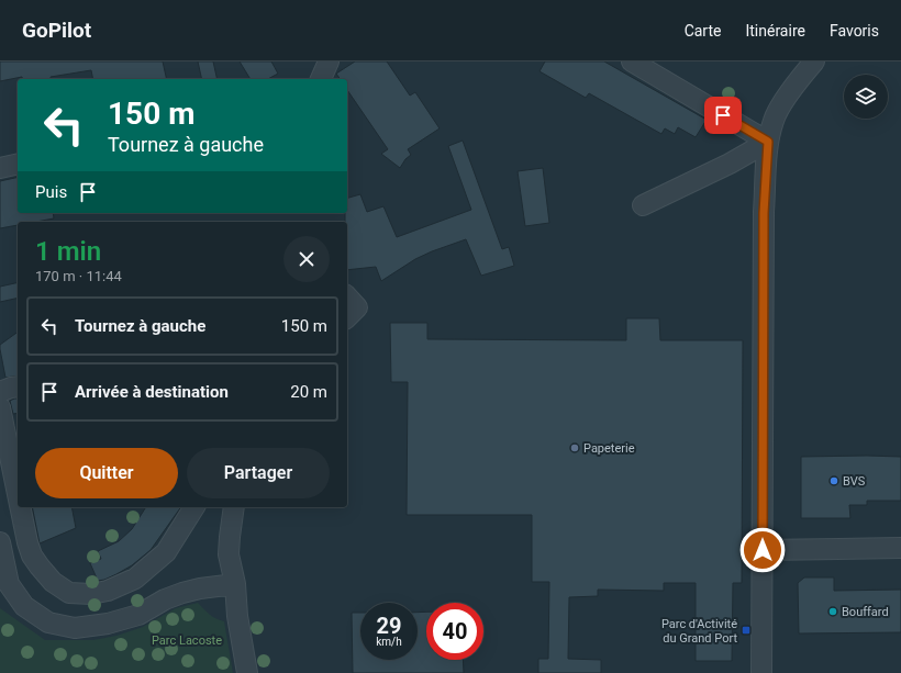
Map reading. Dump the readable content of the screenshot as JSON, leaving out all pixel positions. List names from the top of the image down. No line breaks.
{"parks":["Parc Lacoste"],"places":{"other":["Papeterie","BVS","Bouffard"],"transit":["Parc d'Activité du Grand Port"]},"page":{"header":"GoPilot","nav":["Carte","Itinéraire","Favoris"],"turn":["150 m","Tournez à gauche"],"then":"Puis","heading":["1 min","170 m · 11:44"],"list":[{"name":"Tournez à gauche","value":"150 m"},{"name":"Arrivée à destination","value":"20 m"}],"buttons":["Quitter","Partager"],"speed":"29 km/h","limit":"40"}}
